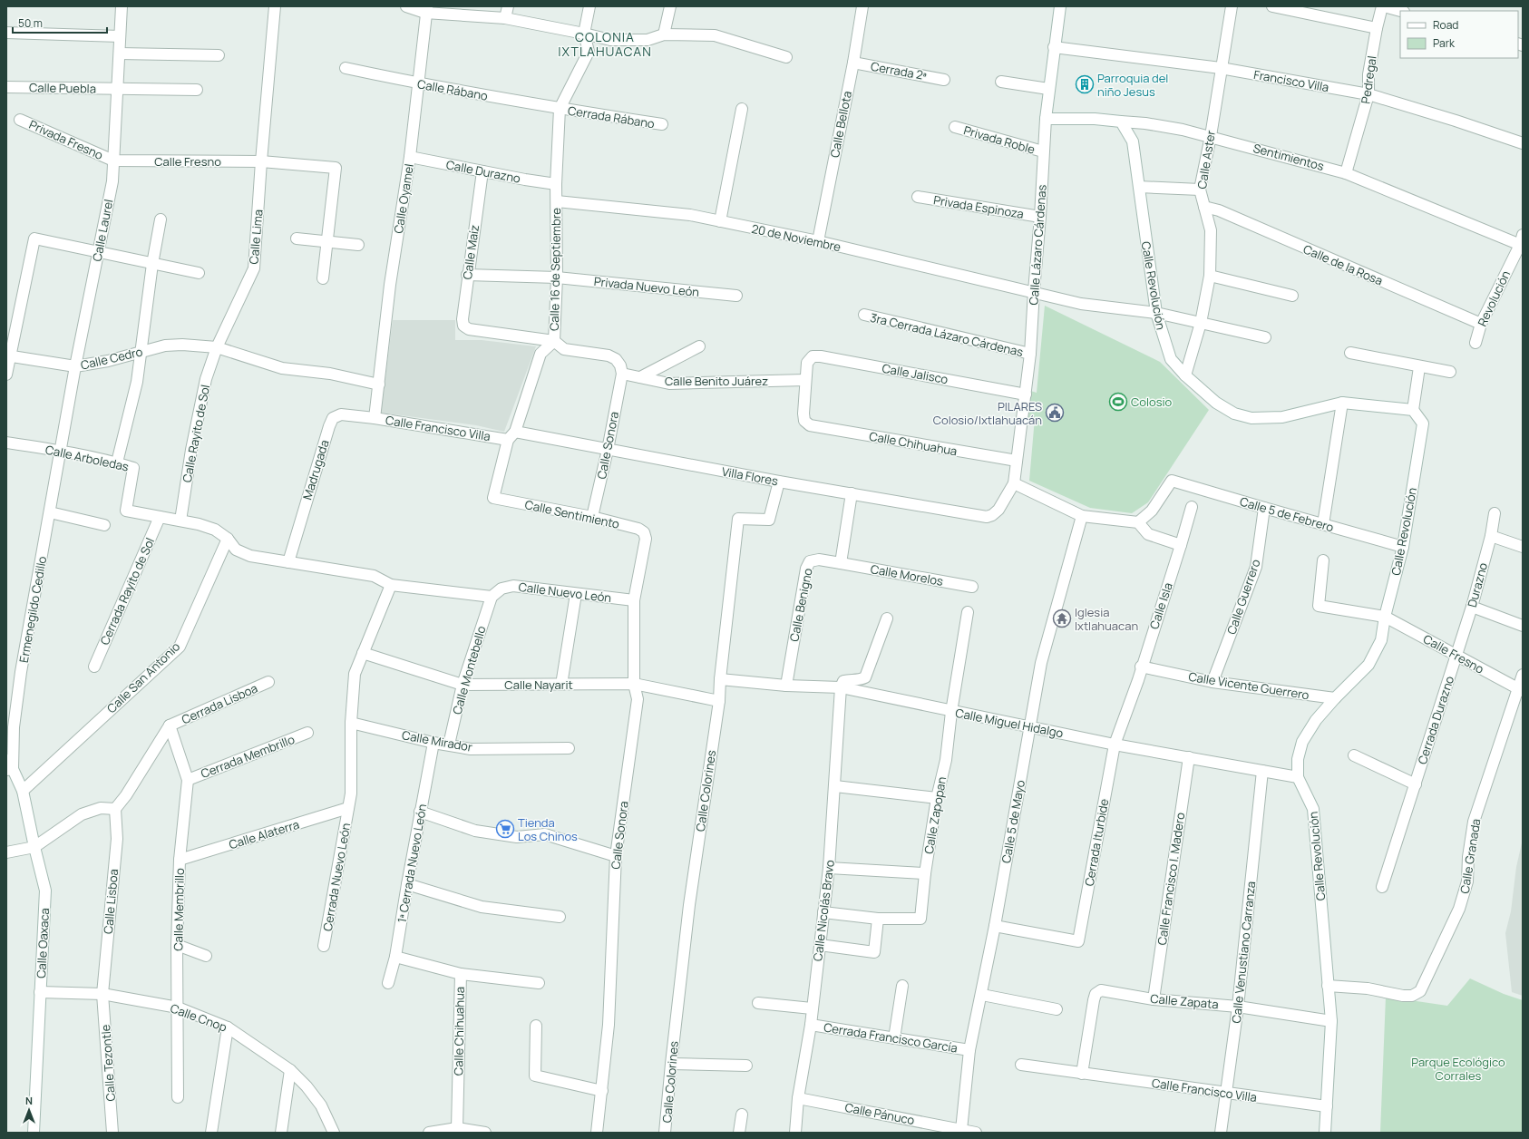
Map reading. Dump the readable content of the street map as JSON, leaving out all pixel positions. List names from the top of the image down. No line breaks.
{"streets":{"street":["Cerrada 2ª","Pedregal","Francisco Villa","Calle Puebla","Calle Rábano","Cerrada Rábano","Calle Bellota","Privada Fresno","Privada Roble","Sentimientos","Calle Aster","Calle Fresno","Calle Durazno","Calle Oyamel","Privada Espinoza","Calle Laurel","Calle Lima","20 de Noviembre","Calle Lázaro Cárdenas","Calle Maíz","Calle de la Rosa","Calle 16 de Septiembre","Calle Revolución","Privada Nuevo León","Revolución","3ra Cerrada Lázaro Cárdenas","Calle Cedro","Calle Jalisco","Calle Benito Juárez","Calle Francisco Villa","Calle Rayito de Sol","Calle Chihuahua","Calle Sonora","Calle Arboledas","Madrugada","Villa Flores","Calle Sentimiento","Calle 5 de Febrero","Calle Morelos","Durazno","Cerrada Rayito de Sol","Calle Nuevo León","Calle Guerrero","Calle Benigno","Calle Isla","Ermenegildo Cedillo","Calle Montebello","Calle San Antonio","Calle Nayarit","Calle Vicente Guerrero","Cerrada Lisboa","Cerrada Durazno","Calle Miguel Hidalgo","Calle Mirador","Cerrada Membrillo","Calle Colorines","Calle Zapopan","Calle 5 de Mayo","Calle Alaterra","Cerrada Iturbide","Calle Granada","1ª Cerrada Nuevo León","Cerrada Nuevo León","Calle Francisco I. Madero","Calle Lisboa","Calle Membrillo","Calle Nicolás Bravo","Calle Oaxaca","Calle Venustiano Carranza","Calle Zapata","Calle Cnop","Cerrada Francisco García","Calle Tezontle","Calle Pánuco"]},"crossings":[["Cerrada 2ª","Calle Bellota"],["Pedregal","Francisco Villa"],["Pedregal","Sentimientos"],["Francisco Villa","Calle Aster"],["Francisco Villa","Calle Lázaro Cárdenas"],["Calle Puebla","Calle Laurel"],["Calle Rábano","Cerrada Rábano"],["Calle Rábano","Calle Oyamel"],["Calle Rábano","Calle 16 de Septiembre"],["Cerrada Rábano","Calle 16 de Septiembre"],["Calle Bellota","20 de Noviembre"],["Privada Fresno","Calle Fresno"],["Privada Fresno","Calle Laurel"],["Privada Roble","Calle Lázaro Cárdenas"],["Sentimientos","Calle Aster"],["Sentimientos","Calle Lázaro Cárdenas"],["Sentimientos","Calle Revolución"],["Sentimientos","Revolución"],["Calle Aster","20 de Noviembre"],["Calle Aster","Calle de la Rosa"],["Calle Aster","Calle Revolución"],["Calle Fresno","Calle Laurel"],["Calle Fresno","Calle Lima"],["Calle Fresno","Calle Revolución"],["Calle Fresno","Durazno"],["Calle Fresno","Cerrada Durazno"],["Calle Fresno","Calle Granada"],["Calle Durazno","Calle Oyamel"],["Calle Durazno","Calle Maíz"],["Calle Durazno","Calle 16 de Septiembre"],["Calle Oyamel","Calle Francisco Villa"],["Privada Espinoza","Calle Lázaro Cárdenas"],["Calle Laurel","Calle Cedro"],["Calle Laurel","Calle Arboledas"],["Calle Laurel","Ermenegildo Cedillo"],["Calle Lima","Calle Cedro"],["Calle Lima","Calle Rayito de Sol"],["20 de Noviembre","Calle Lázaro Cárdenas"],["20 de Noviembre","Calle 16 de Septiembre"],["20 de Noviembre","Calle Revolución"],["Calle Lázaro Cárdenas","3ra Cerrada Lázaro Cárdenas"],["Calle Lázaro Cárdenas","Calle Jalisco"],["Calle Lázaro Cárdenas","Calle Chihuahua"],["Calle Lázaro Cárdenas","Villa Flores"],["Calle Maíz","Calle 16 de Septiembre"],["Calle Maíz","Privada Nuevo León"],["Calle de la Rosa","Revolución"],["Calle 16 de Septiembre","Privada Nuevo León"],["Calle 16 de Septiembre","Calle Francisco Villa"],["Calle 16 de Septiembre","Villa Flores"],["Calle 16 de Septiembre","Calle Sentimiento"],["Calle Revolución","Calle Francisco Villa"],["Calle Revolución","Calle 5 de Febrero"],["Calle Revolución","Calle Vicente Guerrero"],["Calle Revolución","Calle Miguel Hidalgo"],["Calle Revolución","Calle Granada"],["Calle Revolución","Calle Zapata"],["Calle Cedro","Calle Rayito de Sol"],["Calle Jalisco","Calle Benito Juárez"],["Calle Jalisco","Calle Chihuahua"],["Calle Benito Juárez","Calle Chihuahua"],["Calle Benito Juárez","Calle Sonora"],["Calle Francisco Villa","Madrugada"],["Calle Francisco Villa","Villa Flores"],["Calle Francisco Villa","Calle Venustiano Carranza"],["Calle Francisco Villa","Calle Zapata"],["Calle Rayito de Sol","Calle Arboledas"],["Calle Chihuahua","1ª Cerrada Nuevo León"],["Calle Sonora","Villa Flores"],["Calle Sonora","Calle Sentimiento"],["Calle Sonora","Calle Nuevo León"],["Calle Sonora","Calle Nayarit"],["Calle Arboledas","Cerrada Rayito de Sol"],["Calle Arboledas","Ermenegildo Cedillo"],["Villa Flores","Calle Colorines"],["Calle 5 de Febrero","Calle Guerrero"],["Calle Morelos","Calle Benigno"],["Durazno","Cerrada Durazno"],["Calle Nuevo León","Calle Montebello"],["Calle Guerrero","Calle Vicente Guerrero"],["Calle Benigno","Calle Miguel Hidalgo"],["Calle Isla","Calle Vicente Guerrero"],["Calle Isla","Calle Miguel Hidalgo"],["Calle Isla","Cerrada Iturbide"],["Ermenegildo Cedillo","Calle Oaxaca"],["Calle Montebello","Calle Nayarit"],["Calle Montebello","Calle Mirador"],["Calle San Antonio","Calle Oaxaca"],["Calle Nayarit","Calle Colorines"],["Cerrada Lisboa","Calle Membrillo"],["Calle Miguel Hidalgo","Calle Colorines"],["Calle Miguel Hidalgo","Calle Zapopan"],["Calle Miguel Hidalgo","Calle 5 de Mayo"],["Calle Miguel Hidalgo","Cerrada Iturbide"],["Calle Miguel Hidalgo","Calle Francisco I. Madero"],["Calle Miguel Hidalgo","Calle Nicolás Bravo"],["Calle Miguel Hidalgo","Calle Venustiano Carranza"],["Calle Mirador","1ª Cerrada Nuevo León"],["Cerrada Membrillo","Calle Membrillo"],["Calle 5 de Mayo","Cerrada Iturbide"],["Calle 5 de Mayo","Cerrada Francisco García"],["Calle 5 de Mayo","Calle Pánuco"],["Calle Alaterra","Cerrada Nuevo León"],["Calle Alaterra","Calle Membrillo"],["Calle Francisco I. Madero","Calle Zapata"],["Calle Lisboa","Calle Cnop"],["Calle Lisboa","Calle Tezontle"],["Calle Membrillo","Calle Cnop"],["Calle Nicolás Bravo","Cerrada Francisco García"],["Calle Nicolás Bravo","Calle Pánuco"],["Calle Oaxaca","Calle Cnop"],["Calle Venustiano Carranza","Calle Zapata"],["Calle Cnop","Calle Tezontle"]],"districts":["COLONIA IXTLAHUACAN"],"parks":["Parque Ecológico Corrales"],"places":{"building":["Parroquia del niño Jesus"],"sports":["Colosio"],"public building":["PILARES Colosio/Ixtlahuacán"],"temple":["Iglesia Ixtlahuacan"],"supermarket":["Tienda Los Chinos"]},"legend":["Road","Park"],"scale_bar":"50 m","north":"top"}
